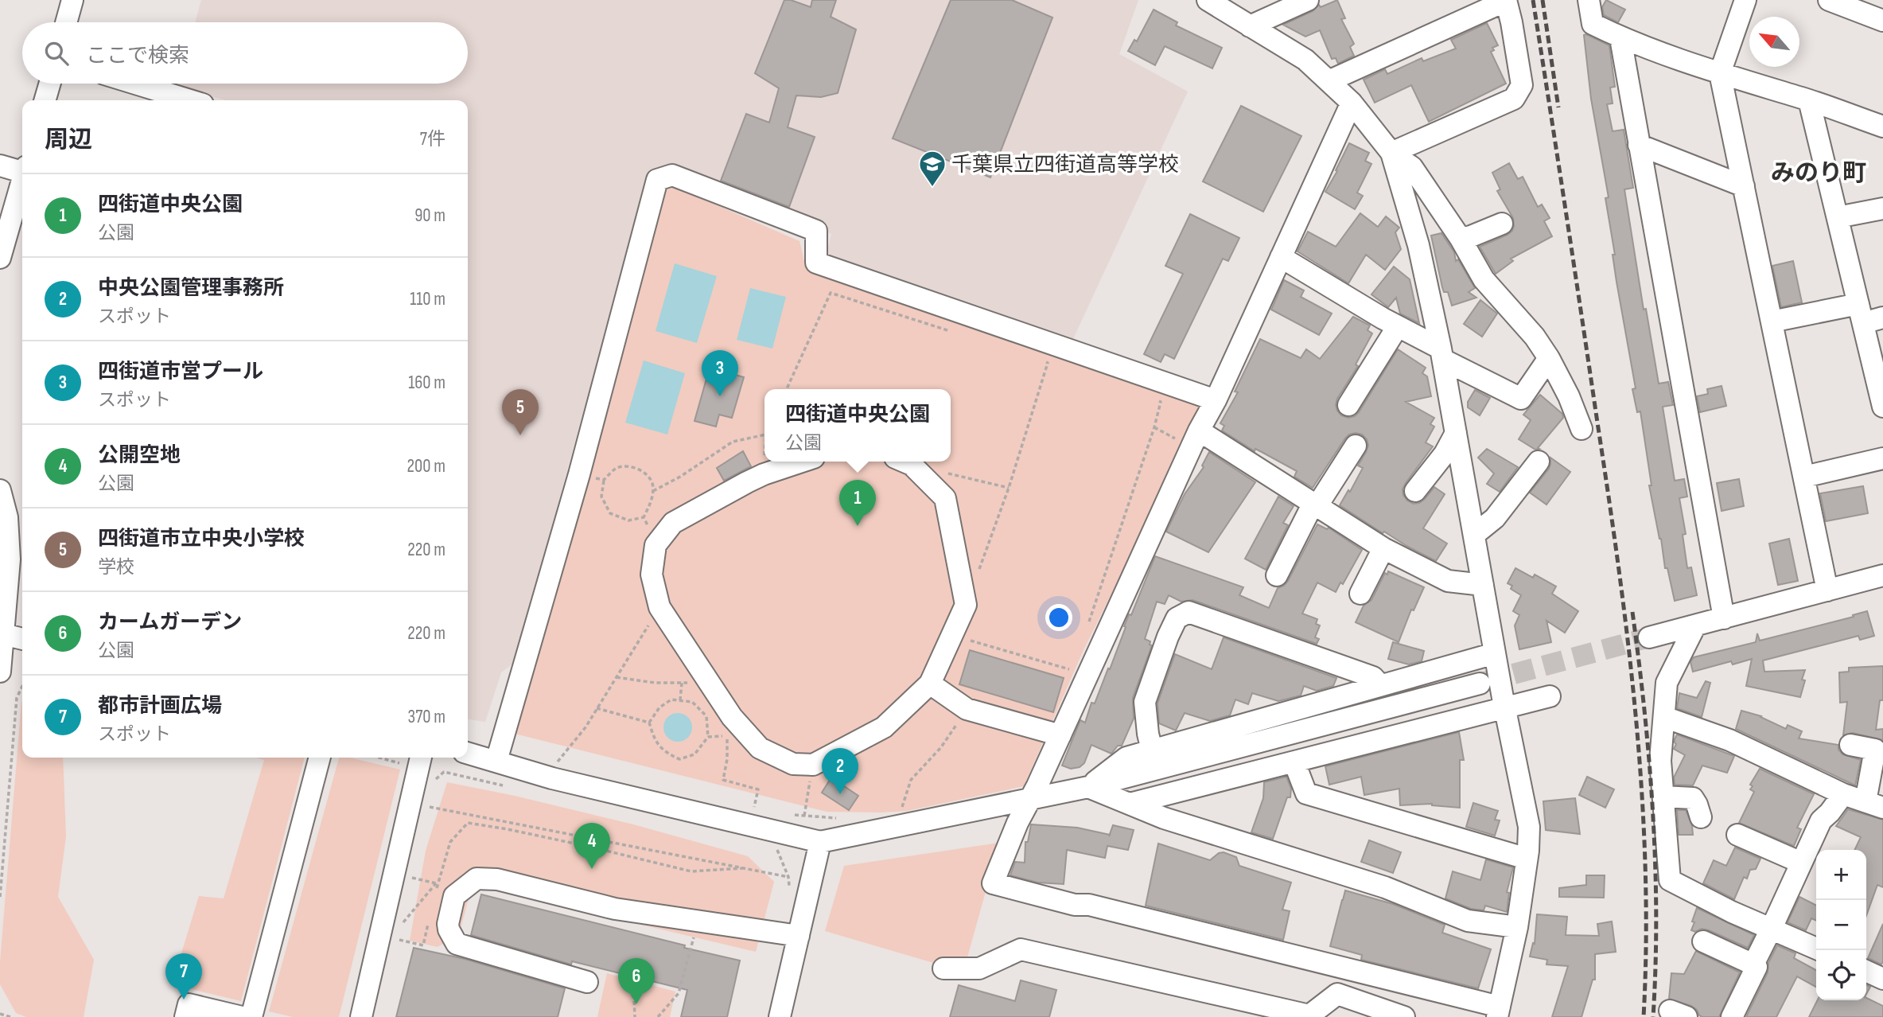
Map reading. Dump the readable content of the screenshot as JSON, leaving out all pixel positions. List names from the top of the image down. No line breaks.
{"districts":["みのり町"],"places":{"school or university":["千葉県立四街道高等学校"]},"north":"top left","page":{"search":"ここで検索","heading":["周辺","7件"],"list":[{"mark":"1","name":"四街道中央公園","note":"公園","value":"90 m"},{"mark":"2","name":"中央公園管理事務所","note":"スポット","value":"110 m"},{"mark":"3","name":"四街道市営プール","note":"スポット","value":"160 m"},{"mark":"4","name":"公開空地","note":"公園","value":"200 m"},{"mark":"5","name":"四街道市立中央小学校","note":"学校","value":"220 m"},{"mark":"6","name":"カームガーデン","note":"公園","value":"220 m"},{"mark":"7","name":"都市計画広場","note":"スポット","value":"370 m"}],"pins":["3","5","1","2","4","7","6"],"popup":["四街道中央公園","公園"],"map_buttons":["+","−"]}}
